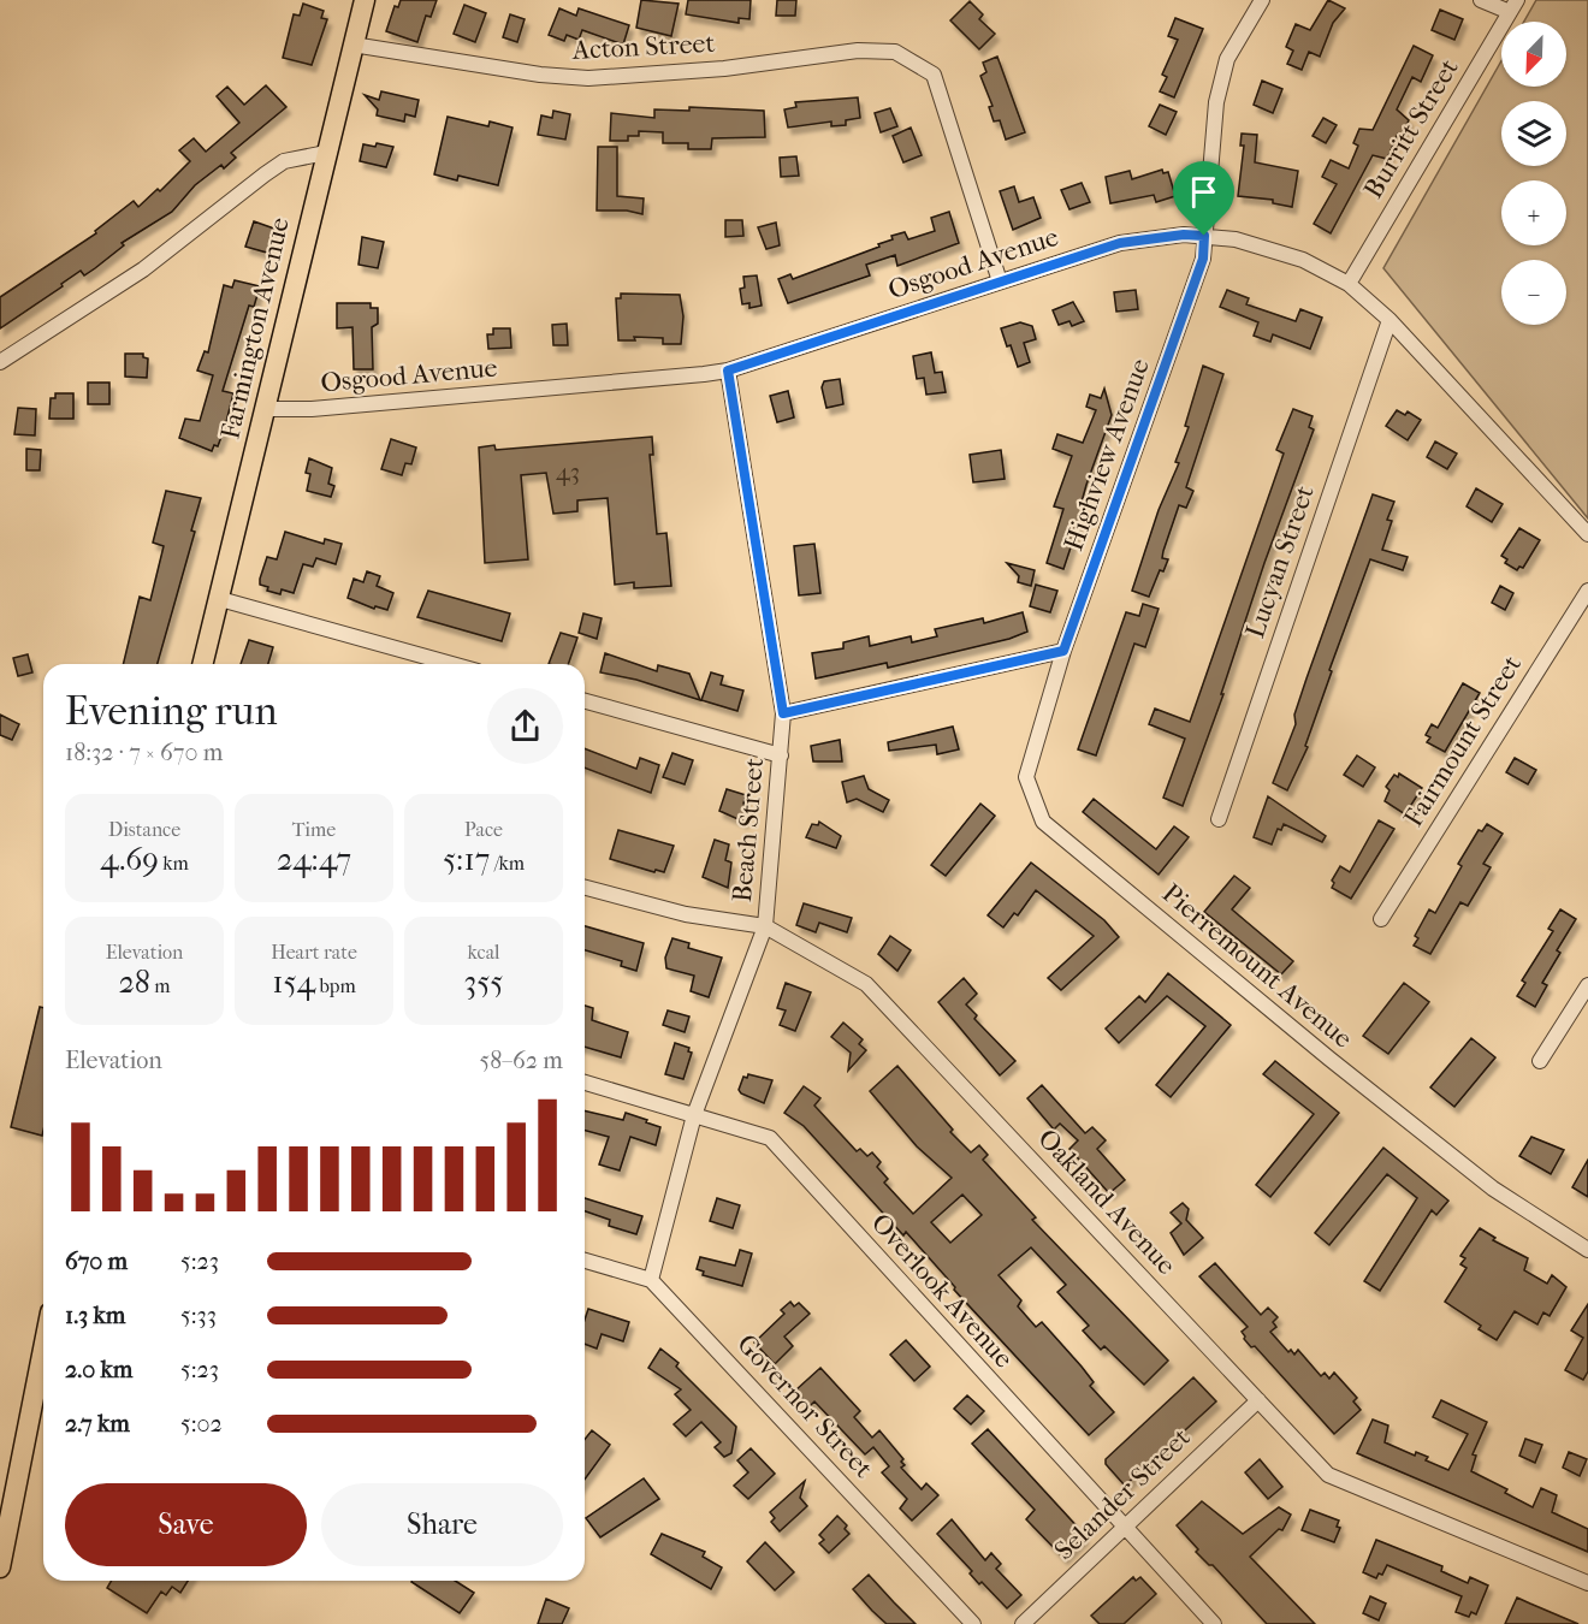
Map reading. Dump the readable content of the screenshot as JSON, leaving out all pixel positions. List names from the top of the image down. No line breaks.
{"streets":{"main road":["Farmington Avenue"],"street":["Acton Street","Burritt Street","Osgood Avenue","Highview Avenue","Lucyan Street","Fairmount Street","Beach Street","Pierremount Avenue","Oakland Avenue","Overlook Avenue","Governor Street","Selander Street"]},"crossings":[["Acton Street","Osgood Avenue"],["Acton Street","Farmington Avenue"],["Burritt Street","Osgood Avenue"],["Osgood Avenue","Farmington Avenue"],["Osgood Avenue","Highview Avenue"],["Osgood Avenue","Lucyan Street"],["Osgood Avenue","Beach Street"],["Highview Avenue","Pierremount Avenue"],["Beach Street","Oakland Avenue"],["Beach Street","Overlook Avenue"],["Beach Street","Governor Street"],["Oakland Avenue","Selander Street"],["Overlook Avenue","Selander Street"]],"house_numbers":["43"],"north":"bottom left","page":{"map_buttons":["+","−"],"heading":["Evening run","18:32 · 7 × 670 m"],"stats":[["Distance","4.69 km"],["Time","24:47"],["Pace","5:17 /km"],["Elevation","28 m"],["Heart rate","154 bpm"],["kcal","355"]],"chart":["Elevation","58–62 m"],"list":[{"name":"670 m","note":"5:23"},{"name":"1.3 km","note":"5:33"},{"name":"2.0 km","note":"5:23"},{"name":"2.7 km","note":"5:02"}],"buttons":["Save","Share"]}}
